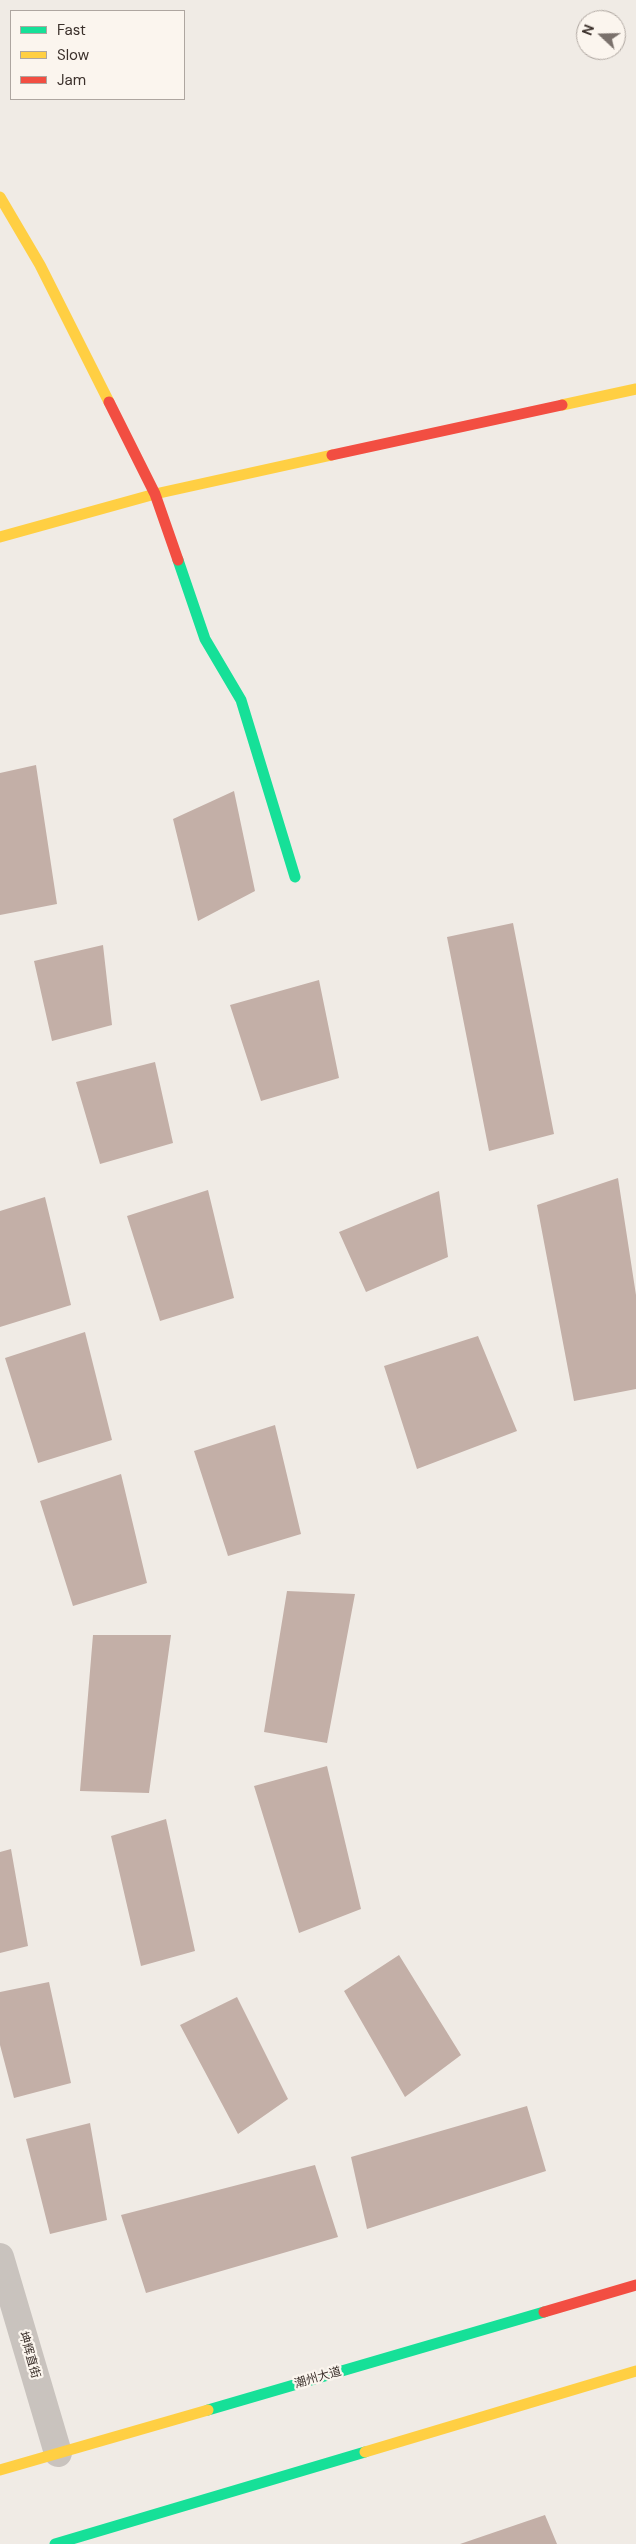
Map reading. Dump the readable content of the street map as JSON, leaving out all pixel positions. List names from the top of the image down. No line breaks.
{"streets":{"main road":["潮州大道"],"street":["坤辉直街"]},"crossings":[["坤辉直街","潮州大道"]],"legend":["Fast","Slow","Jam"],"north":"left"}
